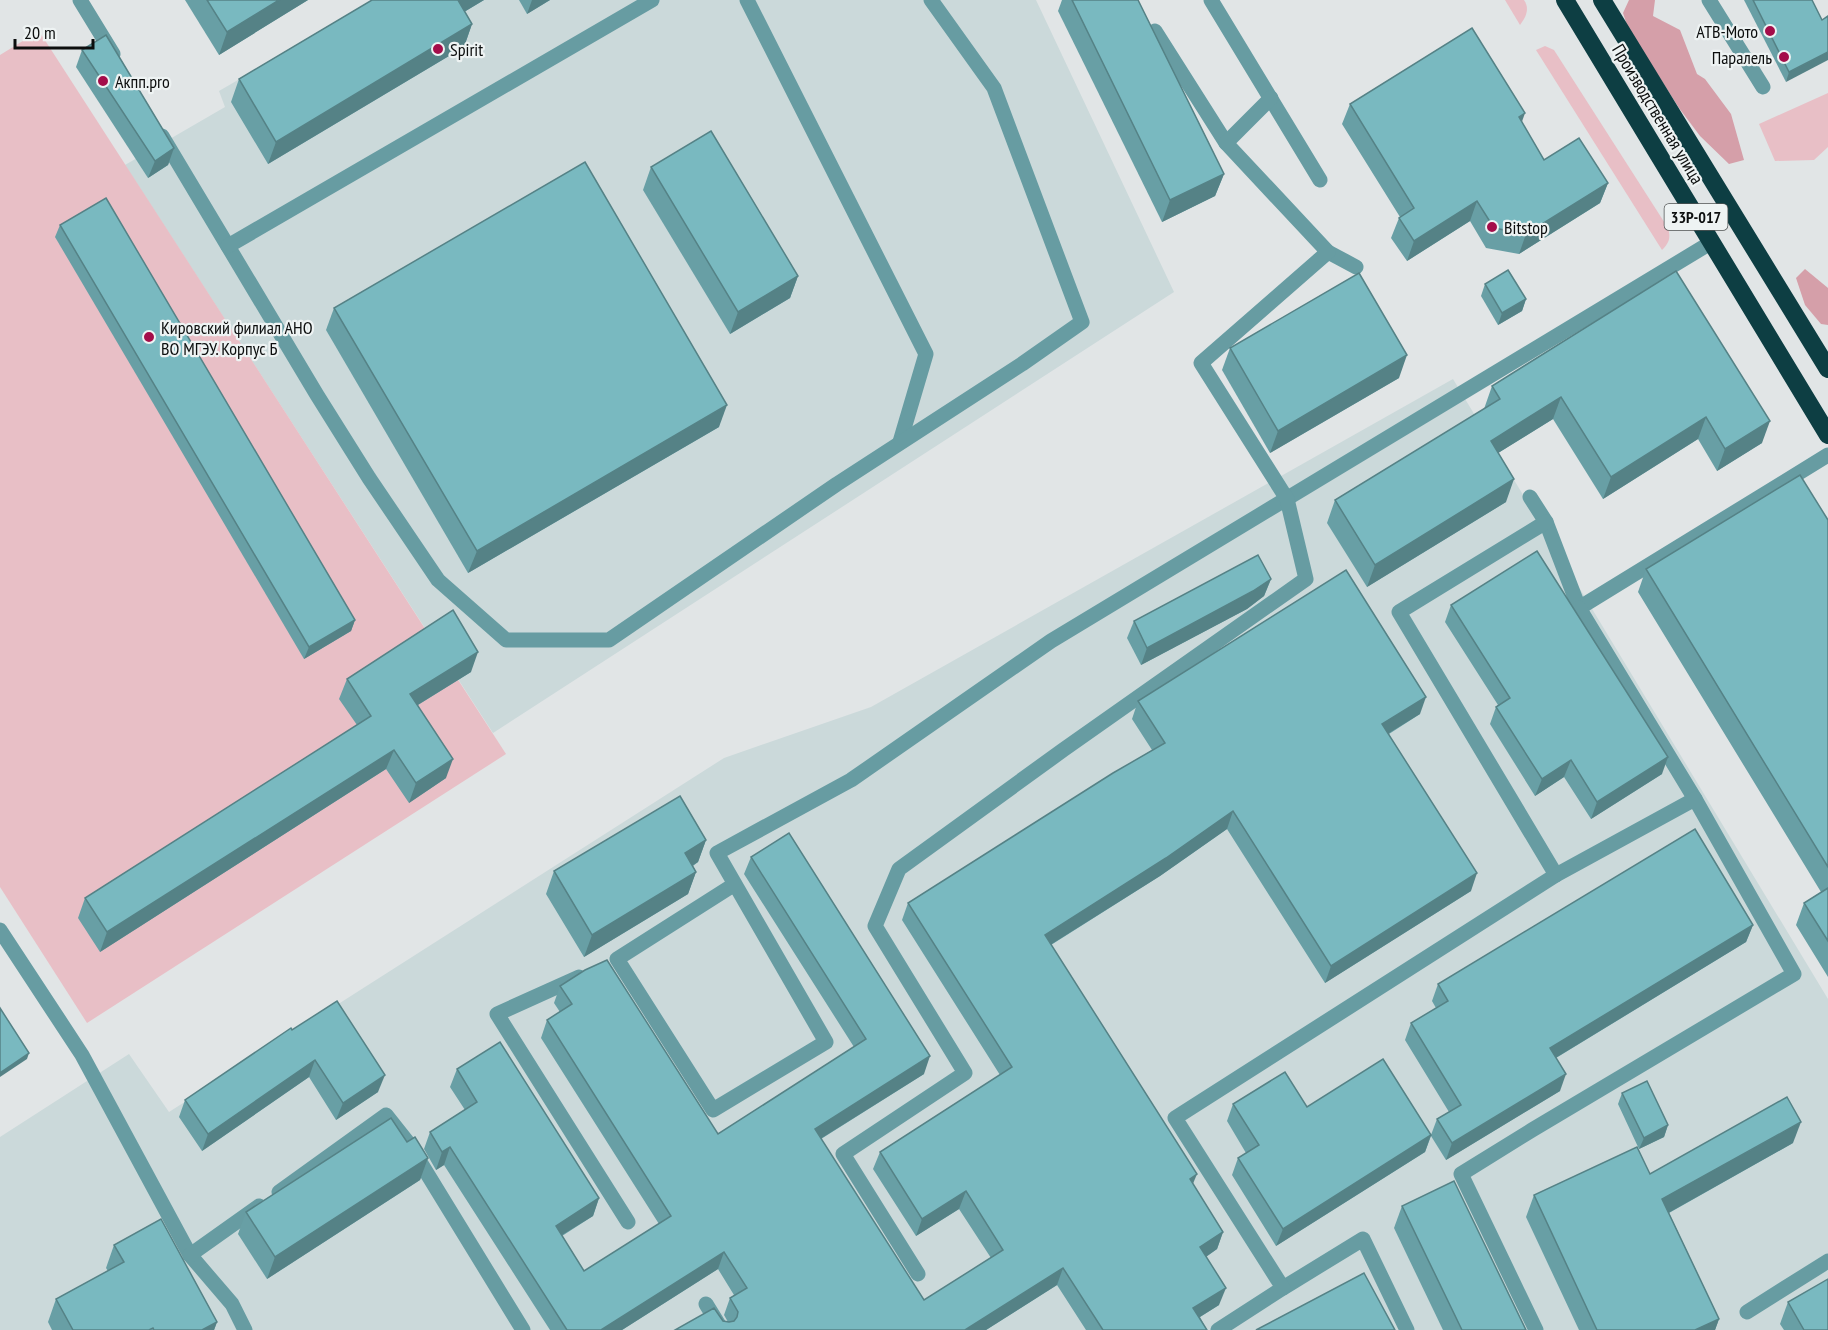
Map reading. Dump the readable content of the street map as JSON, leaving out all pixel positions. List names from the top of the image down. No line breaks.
{"streets":{"highway":["Производственная улица","33Р-017"]},"places":["АТВ-Мото","Spirit","Паралель","Акпп.pro","Bitstop","Кировский филиал АНО ВО МГЭУ. Корпус Б"],"scale_bar":"20 m"}
